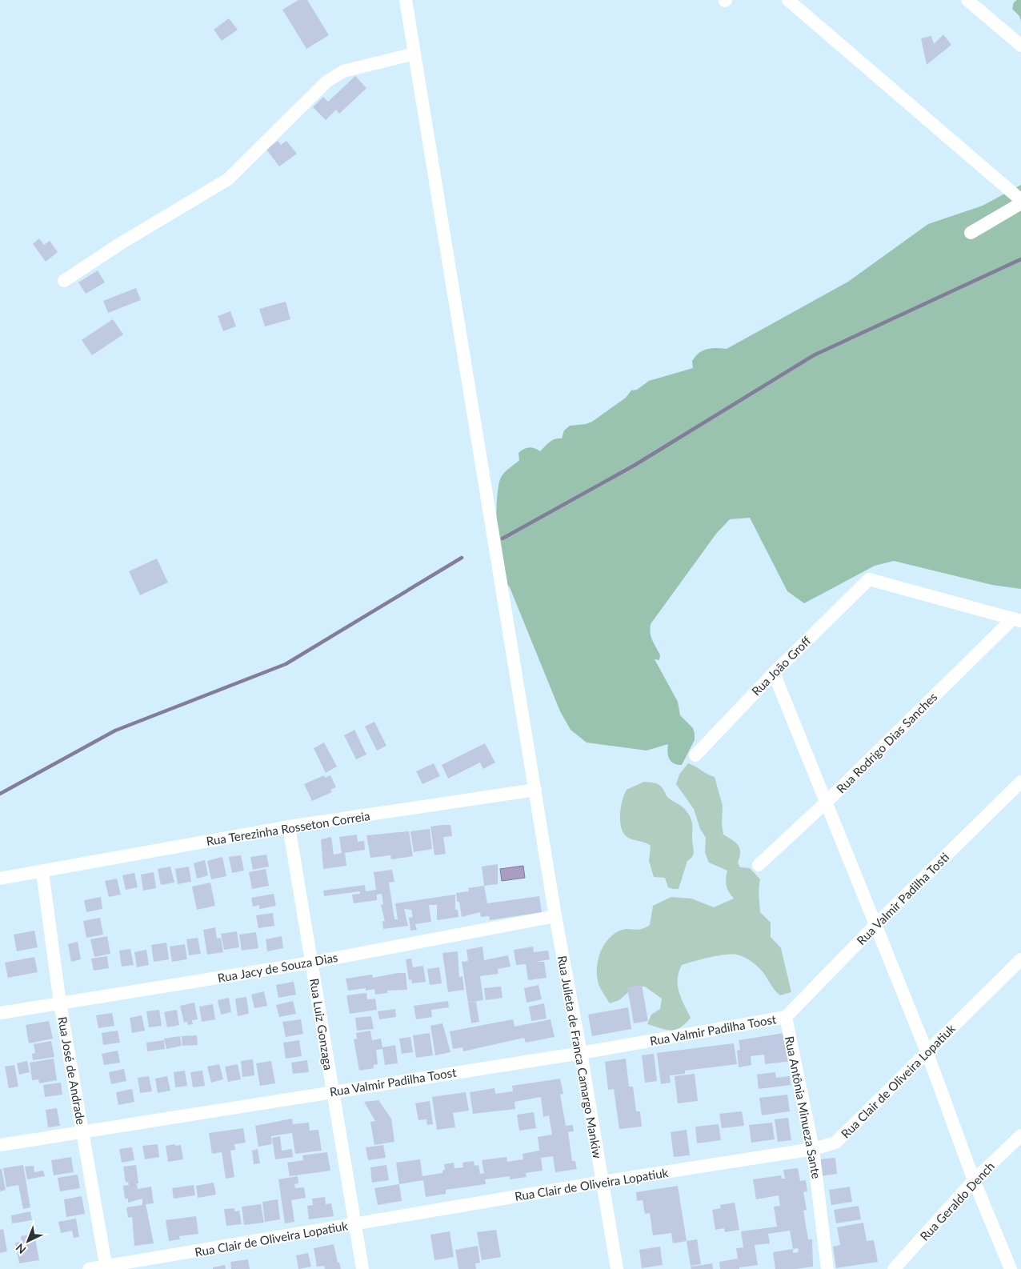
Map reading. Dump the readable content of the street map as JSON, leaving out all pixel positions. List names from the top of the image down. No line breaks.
{"streets":{"street":["Rua João Groff","Rua Rodrigo Dias Sanches","Rua Terezinha Rosseton Correia","Rua Valmir Padilha Tosti","Rua Jacy de Souza Dias","Rua Luiz Gonzaga","Rua Valmir Padilha Toost","Rua Julieta de Franca Camargo Mankiw","Rua José de Andrade","Rua Clair de Oliveira Lopatiuk","Rua Antônia Minueza Sante","Rua Geraldo Dench"]},"crossings":[["Rua João Groff","Rua Rodrigo Dias Sanches"],["Rua Terezinha Rosseton Correia","Rua Luiz Gonzaga"],["Rua Terezinha Rosseton Correia","Rua Julieta de Franca Camargo Mankiw"],["Rua Terezinha Rosseton Correia","Rua José de Andrade"],["Rua Valmir Padilha Tosti","Rua Valmir Padilha Toost"],["Rua Valmir Padilha Tosti","Rua Antônia Minueza Sante"],["Rua Jacy de Souza Dias","Rua Luiz Gonzaga"],["Rua Jacy de Souza Dias","Rua Julieta de Franca Camargo Mankiw"],["Rua Jacy de Souza Dias","Rua José de Andrade"],["Rua Luiz Gonzaga","Rua Valmir Padilha Toost"],["Rua Luiz Gonzaga","Rua Clair de Oliveira Lopatiuk"],["Rua Valmir Padilha Toost","Rua Julieta de Franca Camargo Mankiw"],["Rua Valmir Padilha Toost","Rua José de Andrade"],["Rua Valmir Padilha Toost","Rua Antônia Minueza Sante"],["Rua Julieta de Franca Camargo Mankiw","Rua Clair de Oliveira Lopatiuk"],["Rua José de Andrade","Rua Clair de Oliveira Lopatiuk"],["Rua Clair de Oliveira Lopatiuk","Rua Antônia Minueza Sante"]],"north":"bottom left"}
